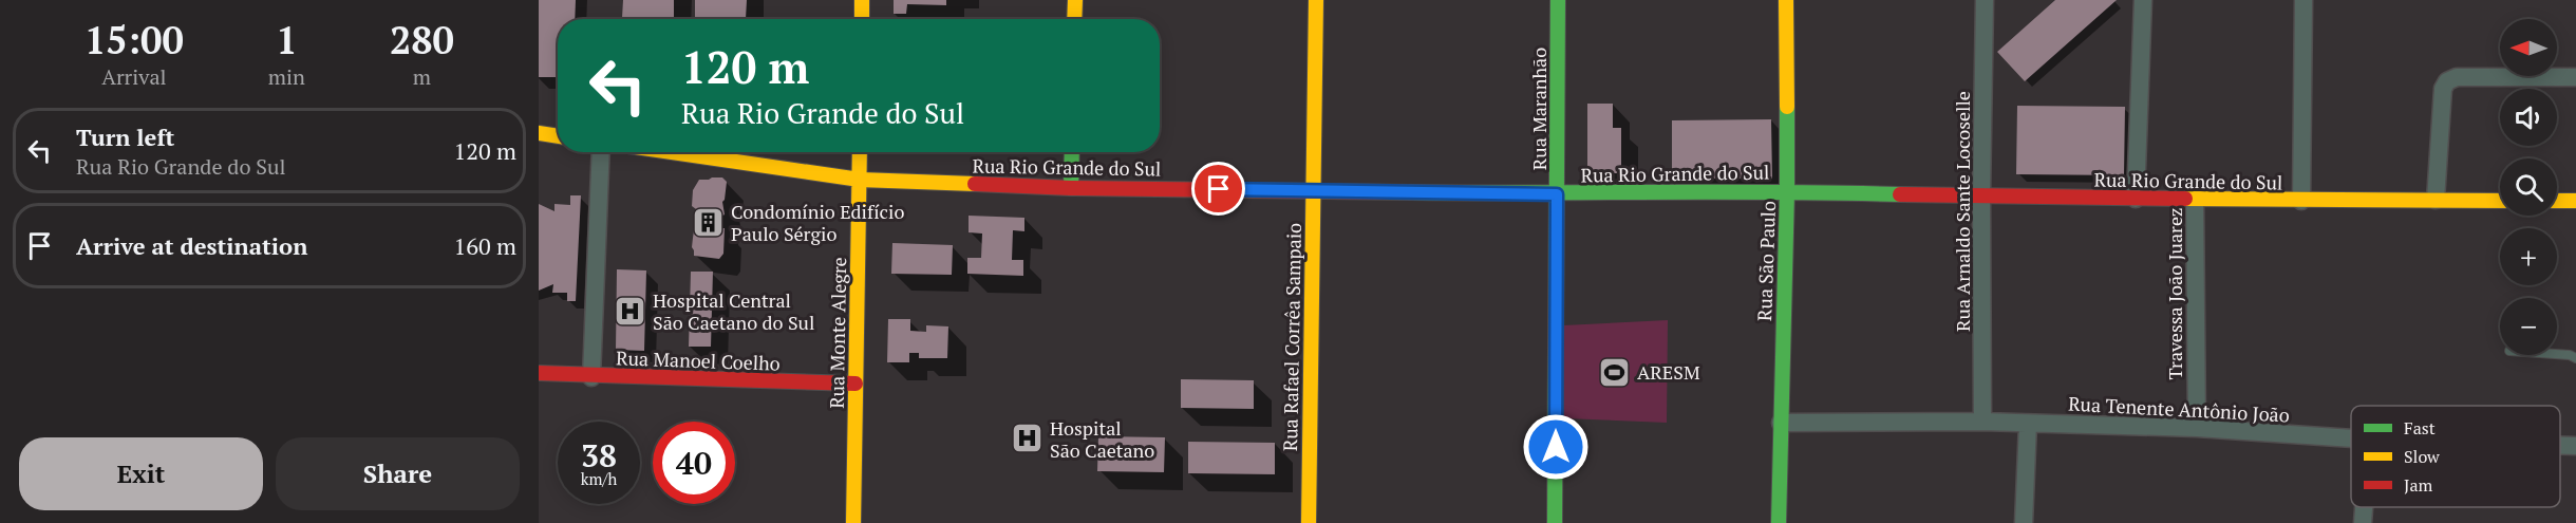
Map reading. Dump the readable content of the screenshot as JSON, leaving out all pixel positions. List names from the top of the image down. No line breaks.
{"streets":{"street":["Rua Maranhão","Rua Rio Grande do Sul","Rua Arnaldo Sante Locoselle","Rua São Paulo","Travessa João Juarez","Rua Monte Alegre","Rua Rafael Corrêa Sampaio","Rua Manoel Coelho","Rua Tenente Antônio João"]},"crossings":[["Rua Maranhão","Rua Rio Grande do Sul"],["Rua Rio Grande do Sul","Rua Arnaldo Sante Locoselle"],["Rua Rio Grande do Sul","Rua São Paulo"],["Rua Rio Grande do Sul","Travessa João Juarez"],["Rua Rio Grande do Sul","Rua Monte Alegre"],["Rua Rio Grande do Sul","Rua Rafael Corrêa Sampaio"],["Rua Arnaldo Sante Locoselle","Rua Tenente Antônio João"],["Rua São Paulo","Rua Tenente Antônio João"],["Travessa João Juarez","Rua Tenente Antônio João"],["Rua Monte Alegre","Rua Manoel Coelho"]],"places":{"building":["Condomínio Edifício Paulo Sérgio"],"hospital":["Hospital Central São Caetano do Sul","Hospital São Caetano"],"sports":["ARESM"]},"legend":["Fast","Slow","Jam"],"north":"left","page":{"eta":["15:00","Arrival","1","min","280","m"],"map_buttons":["+","−"],"turn":["120 m","Rua Rio Grande do Sul"],"list":[{"name":"Turn left","note":"Rua Rio Grande do Sul","value":"120 m"},{"name":"Arrive at destination","value":"160 m"}],"speed":"38 km/h","limit":"40","buttons":["Exit","Share"]}}
